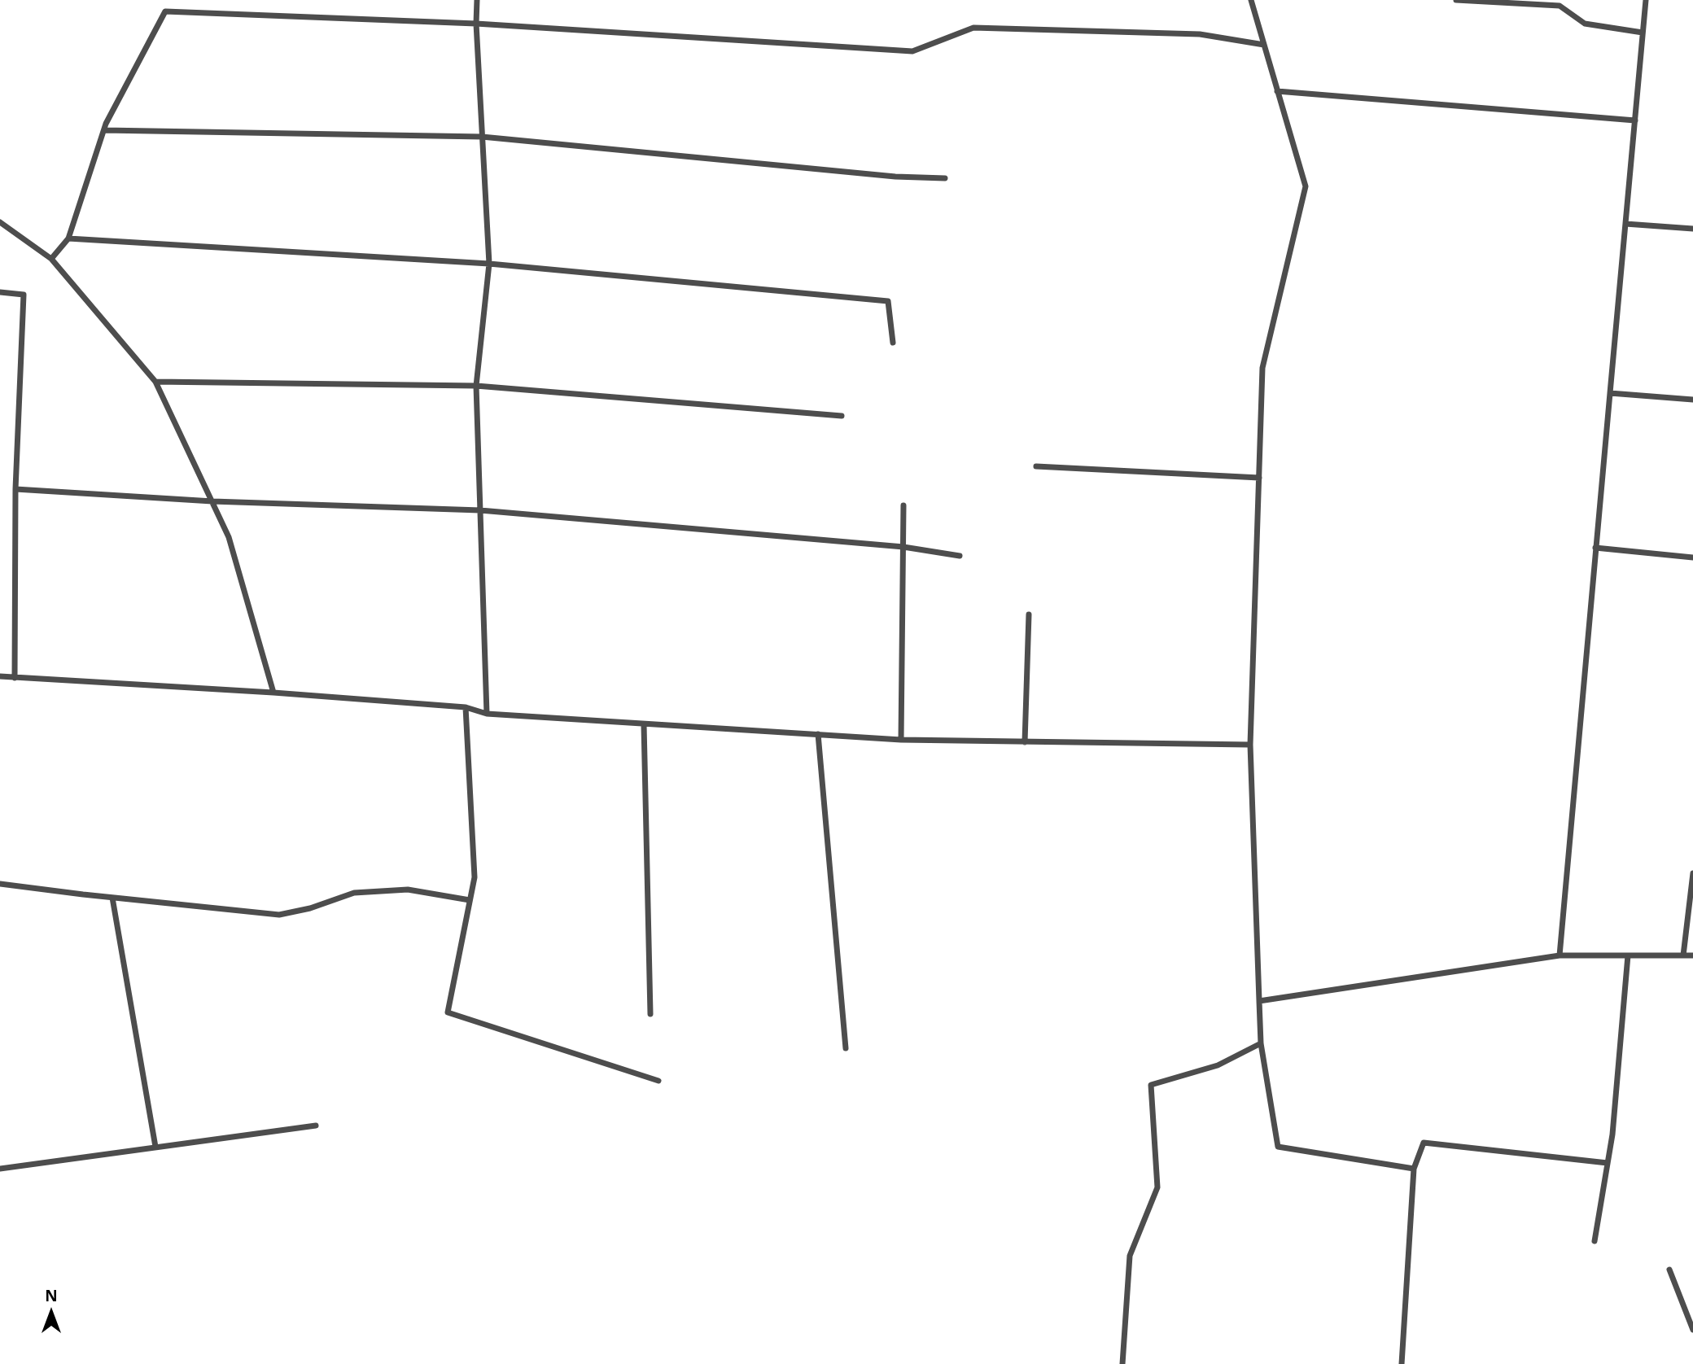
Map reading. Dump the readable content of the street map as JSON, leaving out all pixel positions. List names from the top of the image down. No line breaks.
{"north":"top"}
